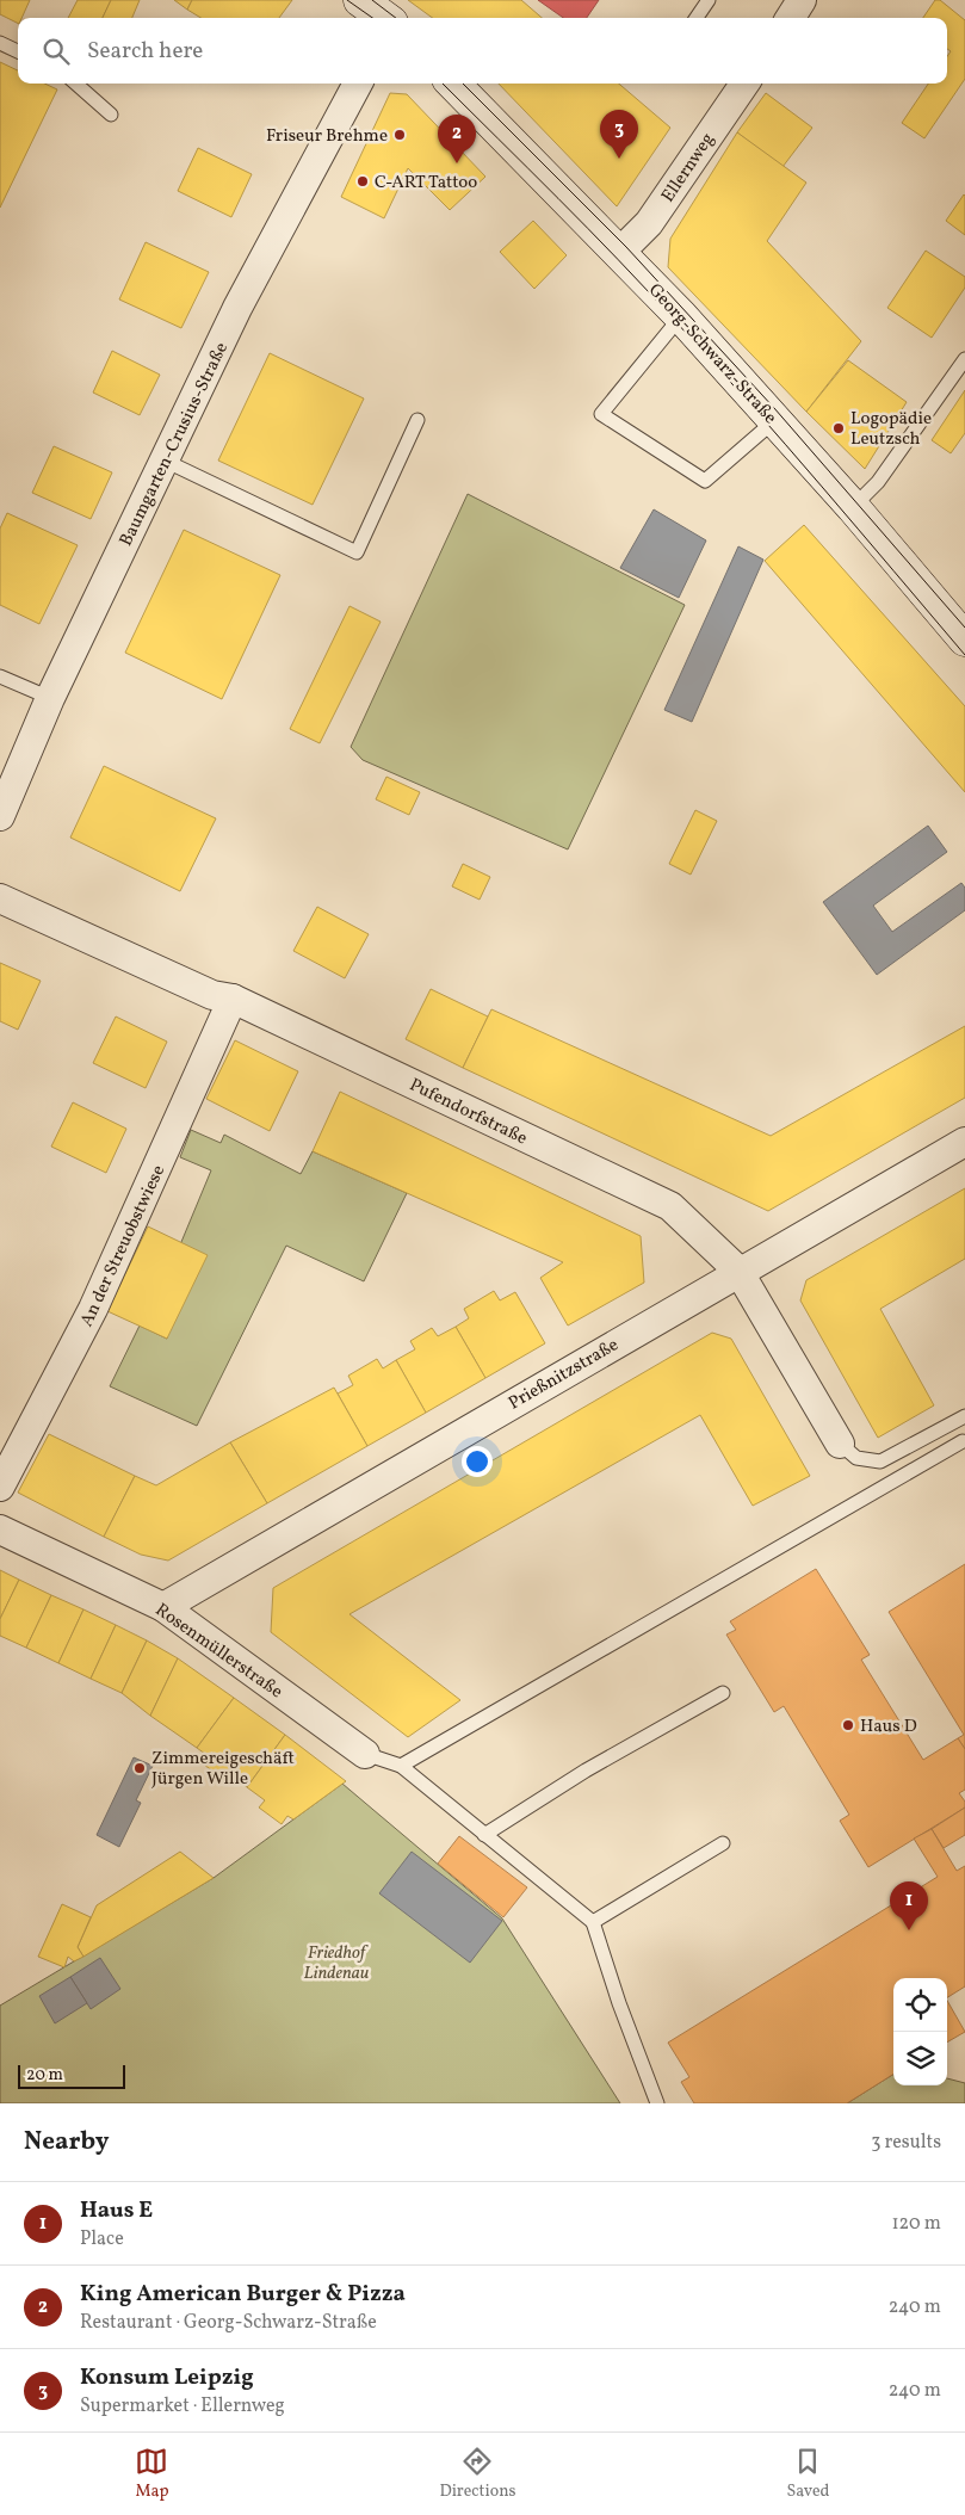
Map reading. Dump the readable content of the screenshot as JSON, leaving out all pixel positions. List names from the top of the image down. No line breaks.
{"streets":{"street":["Ellernweg","Georg-Schwarz-Straße","Baumgarten-Crusius-Straße","Pufendorfstraße","An der Streuobstwiese","Prießnitzstraße","Rosenmüllerstraße"]},"crossings":[["Ellernweg","Georg-Schwarz-Straße"],["Pufendorfstraße","An der Streuobstwiese"],["Pufendorfstraße","Prießnitzstraße"],["Prießnitzstraße","Rosenmüllerstraße"]],"parks":["Friedhof Lindenau"],"places":["Friseur Brehme","C-ART Tattoo","Logopädie Leutzsch","Haus D","Zimmereigeschäft Jürgen Wille"],"scale_bar":"20 m","page":{"search":"Search here","pins":["3","2","1"],"scale":"20 m","heading":["Nearby","3 results"],"list":[{"mark":"1","name":"Haus E","note":"Place","value":"120 m"},{"mark":"2","name":"King American Burger & Pizza","note":"Restaurant · Georg-Schwarz-Straße","value":"240 m"},{"mark":"3","name":"Konsum Leipzig","note":"Supermarket · Ellernweg","value":"240 m"}],"nav":["Map","Directions","Saved"]}}
